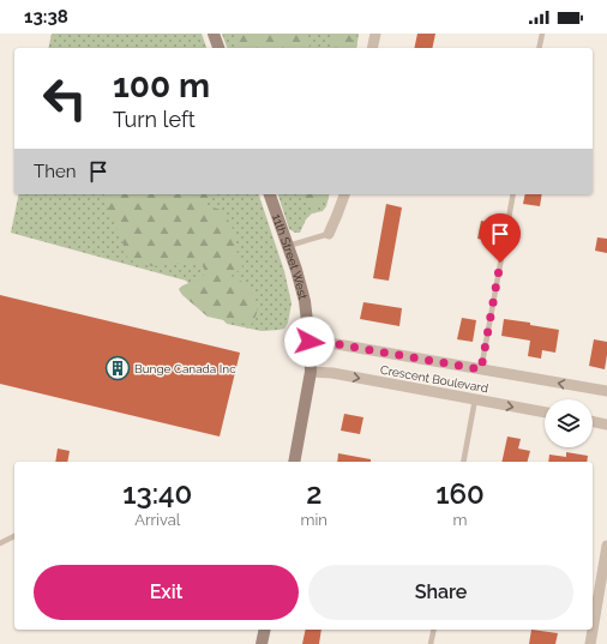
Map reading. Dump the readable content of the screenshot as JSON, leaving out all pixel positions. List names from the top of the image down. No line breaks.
{"streets":{"main road":["11th Street West"],"street":["Crescent Boulevard"]},"crossings":[["11th Street West","Crescent Boulevard"]],"places":{"building":["Bunge Canada Inc"]},"page":{"status":"13:38","turn":["100 m","Turn left"],"then":"Then","eta":["13:40","Arrival","2","min","160","m"],"buttons":["Exit","Share"]}}
